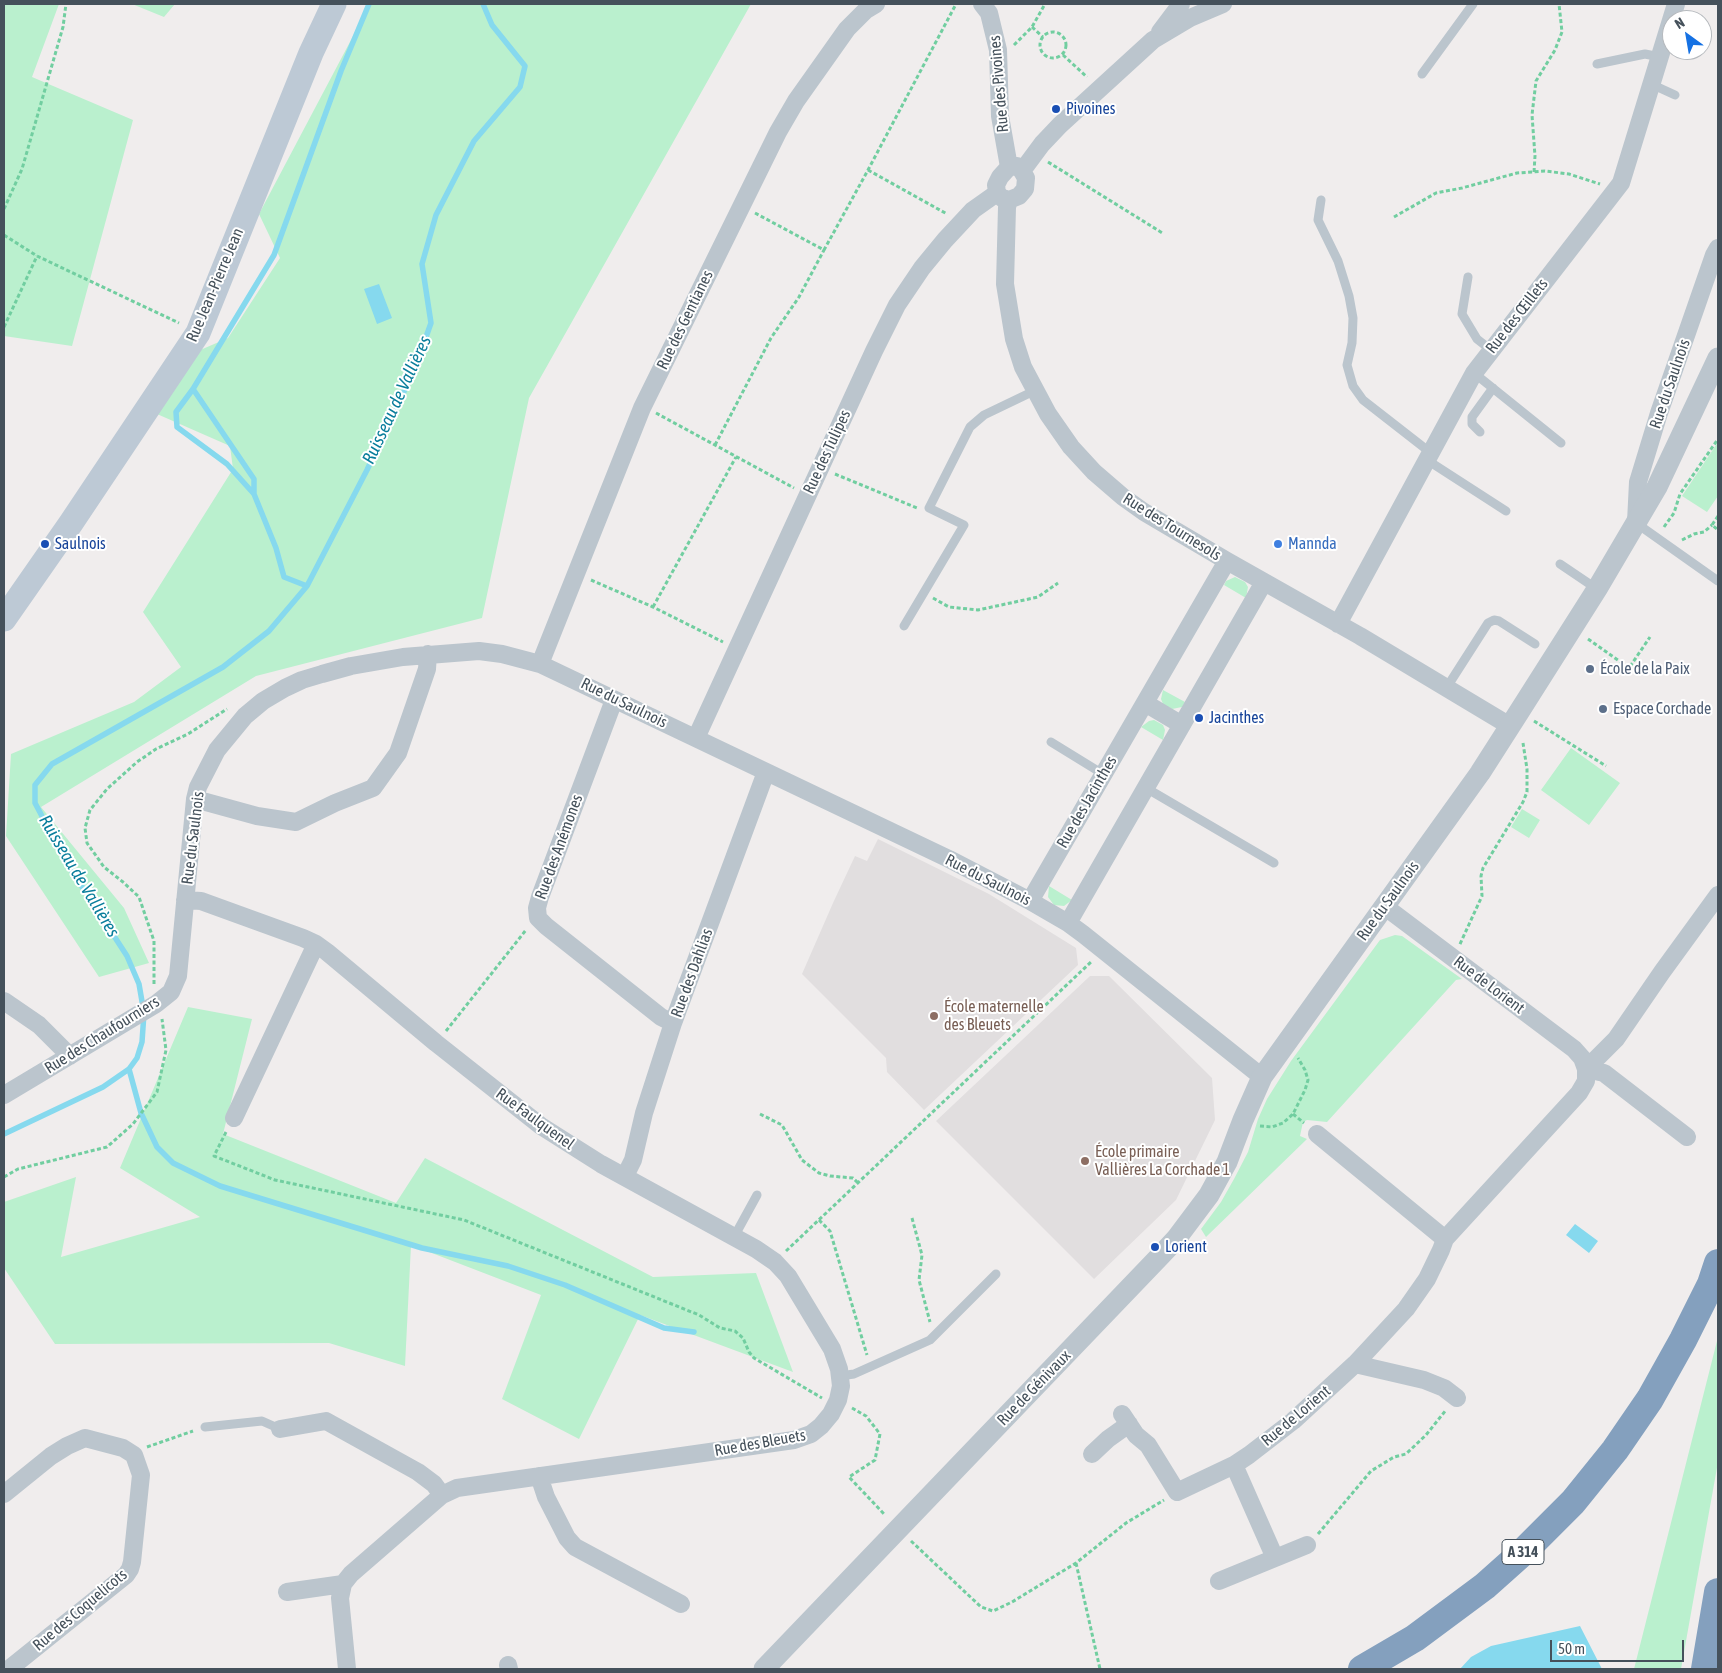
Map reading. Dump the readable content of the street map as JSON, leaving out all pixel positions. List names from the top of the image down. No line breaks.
{"streets":{"highway":["A 314"],"main road":["Rue Jean-Pierre Jean"],"street":["Rue des Pivoines","Rue des Œillets","Rue des Gentianes","Rue du Saulnois","Rue des Tulipes","Rue des Tournesols","Rue des Jacinthes","Rue des Anémones","Rue des Dahlias","Rue de Lorient","Rue des Chaufourniers","Rue Faulquenel","Rue de Génivaux","Rue des Bleuets","Rue des Coquelicots"]},"crossings":[["Rue des Pivoines","Rue des Tulipes"],["Rue des Pivoines","Rue des Tournesols"],["Rue des Œillets","Rue des Tournesols"],["Rue des Gentianes","Rue du Saulnois"],["Rue du Saulnois","Rue des Tulipes"],["Rue du Saulnois","Rue des Tournesols"],["Rue du Saulnois","Rue des Jacinthes"],["Rue du Saulnois","Rue des Anémones"],["Rue du Saulnois","Rue des Dahlias"],["Rue du Saulnois","Rue de Lorient"],["Rue du Saulnois","Rue des Chaufourniers"],["Rue du Saulnois","Rue Faulquenel"],["Rue du Saulnois","Rue de Génivaux"],["Rue des Tulipes","Rue des Tournesols"],["Rue des Tournesols","Rue des Jacinthes"],["Rue des Anémones","Rue des Dahlias"],["Rue des Dahlias","Rue Faulquenel"],["Rue des Chaufourniers","Rue Faulquenel"],["Rue Faulquenel","Rue des Bleuets"]],"water":["Ruisseau de Vallières"],"places":["Pivoines","Saulnois","Mannda","École de la Paix","Espace Corchade","Jacinthes","École maternelle des Bleuets","École primaire Vallières La Corchade 1","Lorient"],"scale_bar":"50 m","north":"top left"}
